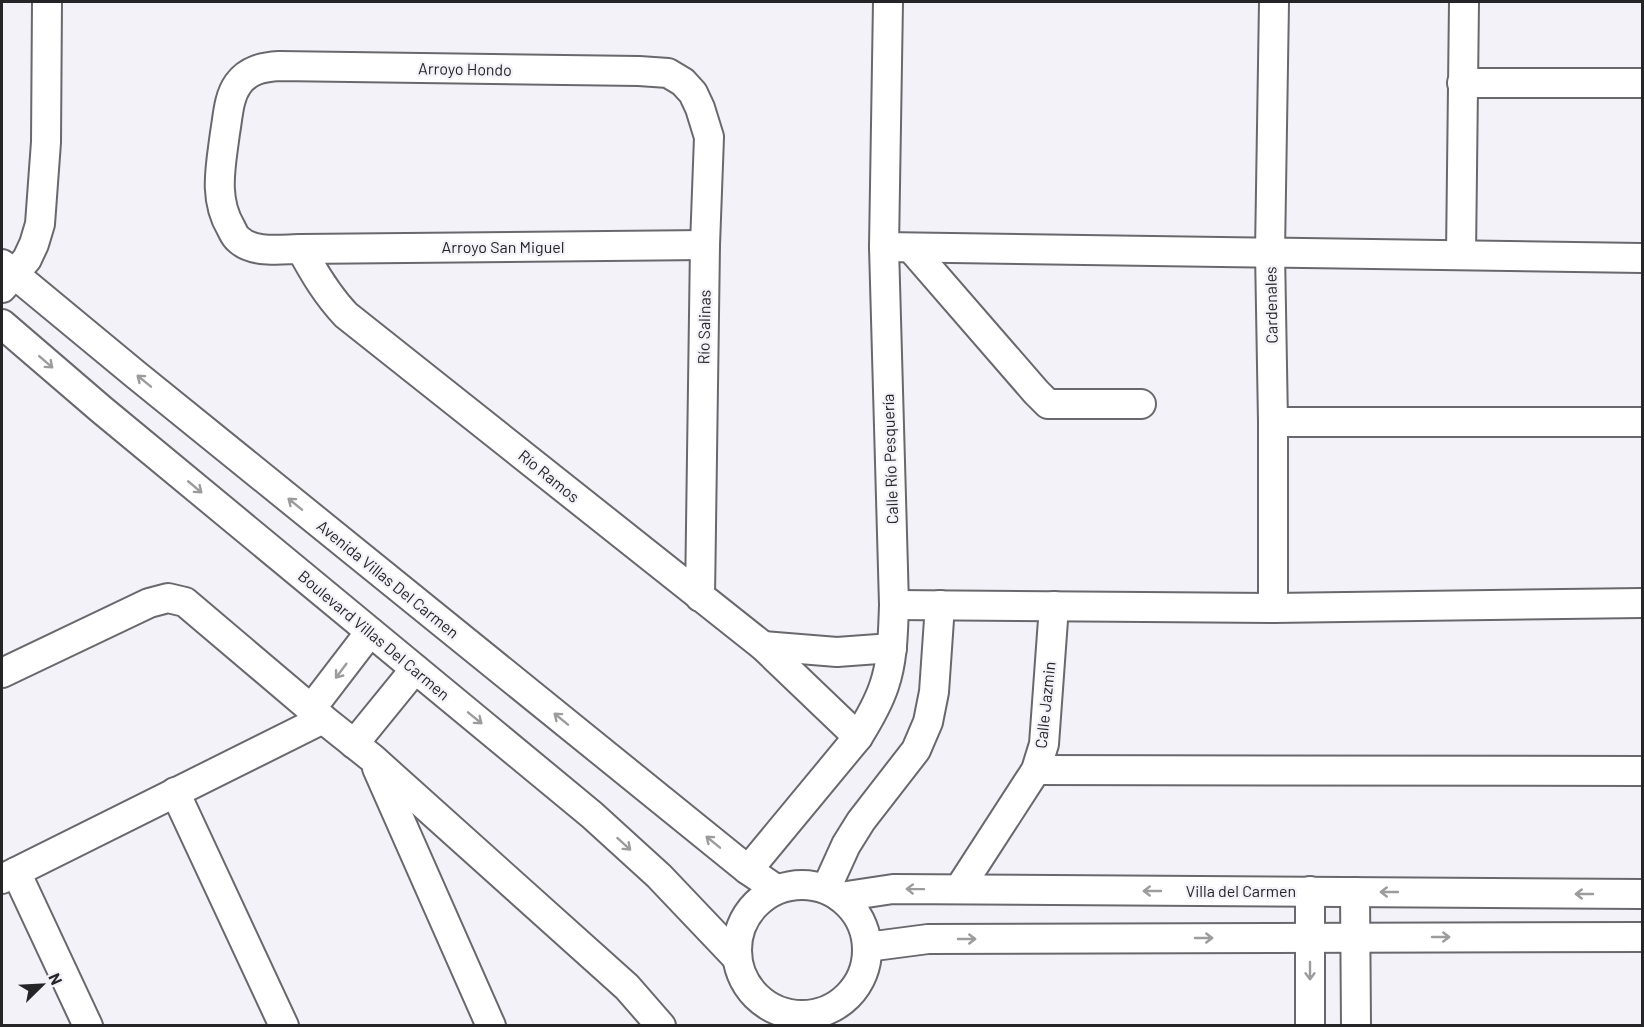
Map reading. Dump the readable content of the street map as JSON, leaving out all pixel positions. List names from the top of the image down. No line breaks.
{"streets":{"street":["Arroyo Hondo","Arroyo San Miguel","Cardenales","Río Salinas","Calle Río Pesquería","Río Ramos","Avenida Villas Del Carmen","Boulevard Villas Del Carmen","Calle Jazmin","Villa del Carmen"]},"crossings":[["Arroyo Hondo","Arroyo San Miguel"],["Arroyo Hondo","Río Salinas"],["Arroyo Hondo","Río Ramos"],["Arroyo San Miguel","Río Salinas"],["Arroyo San Miguel","Río Ramos"],["Río Salinas","Río Ramos"],["Calle Río Pesquería","Río Ramos"],["Calle Río Pesquería","Avenida Villas Del Carmen"],["Avenida Villas Del Carmen","Boulevard Villas Del Carmen"],["Avenida Villas Del Carmen","Villa del Carmen"],["Boulevard Villas Del Carmen","Villa del Carmen"],["Calle Jazmin","Villa del Carmen"]],"north":"top right"}
